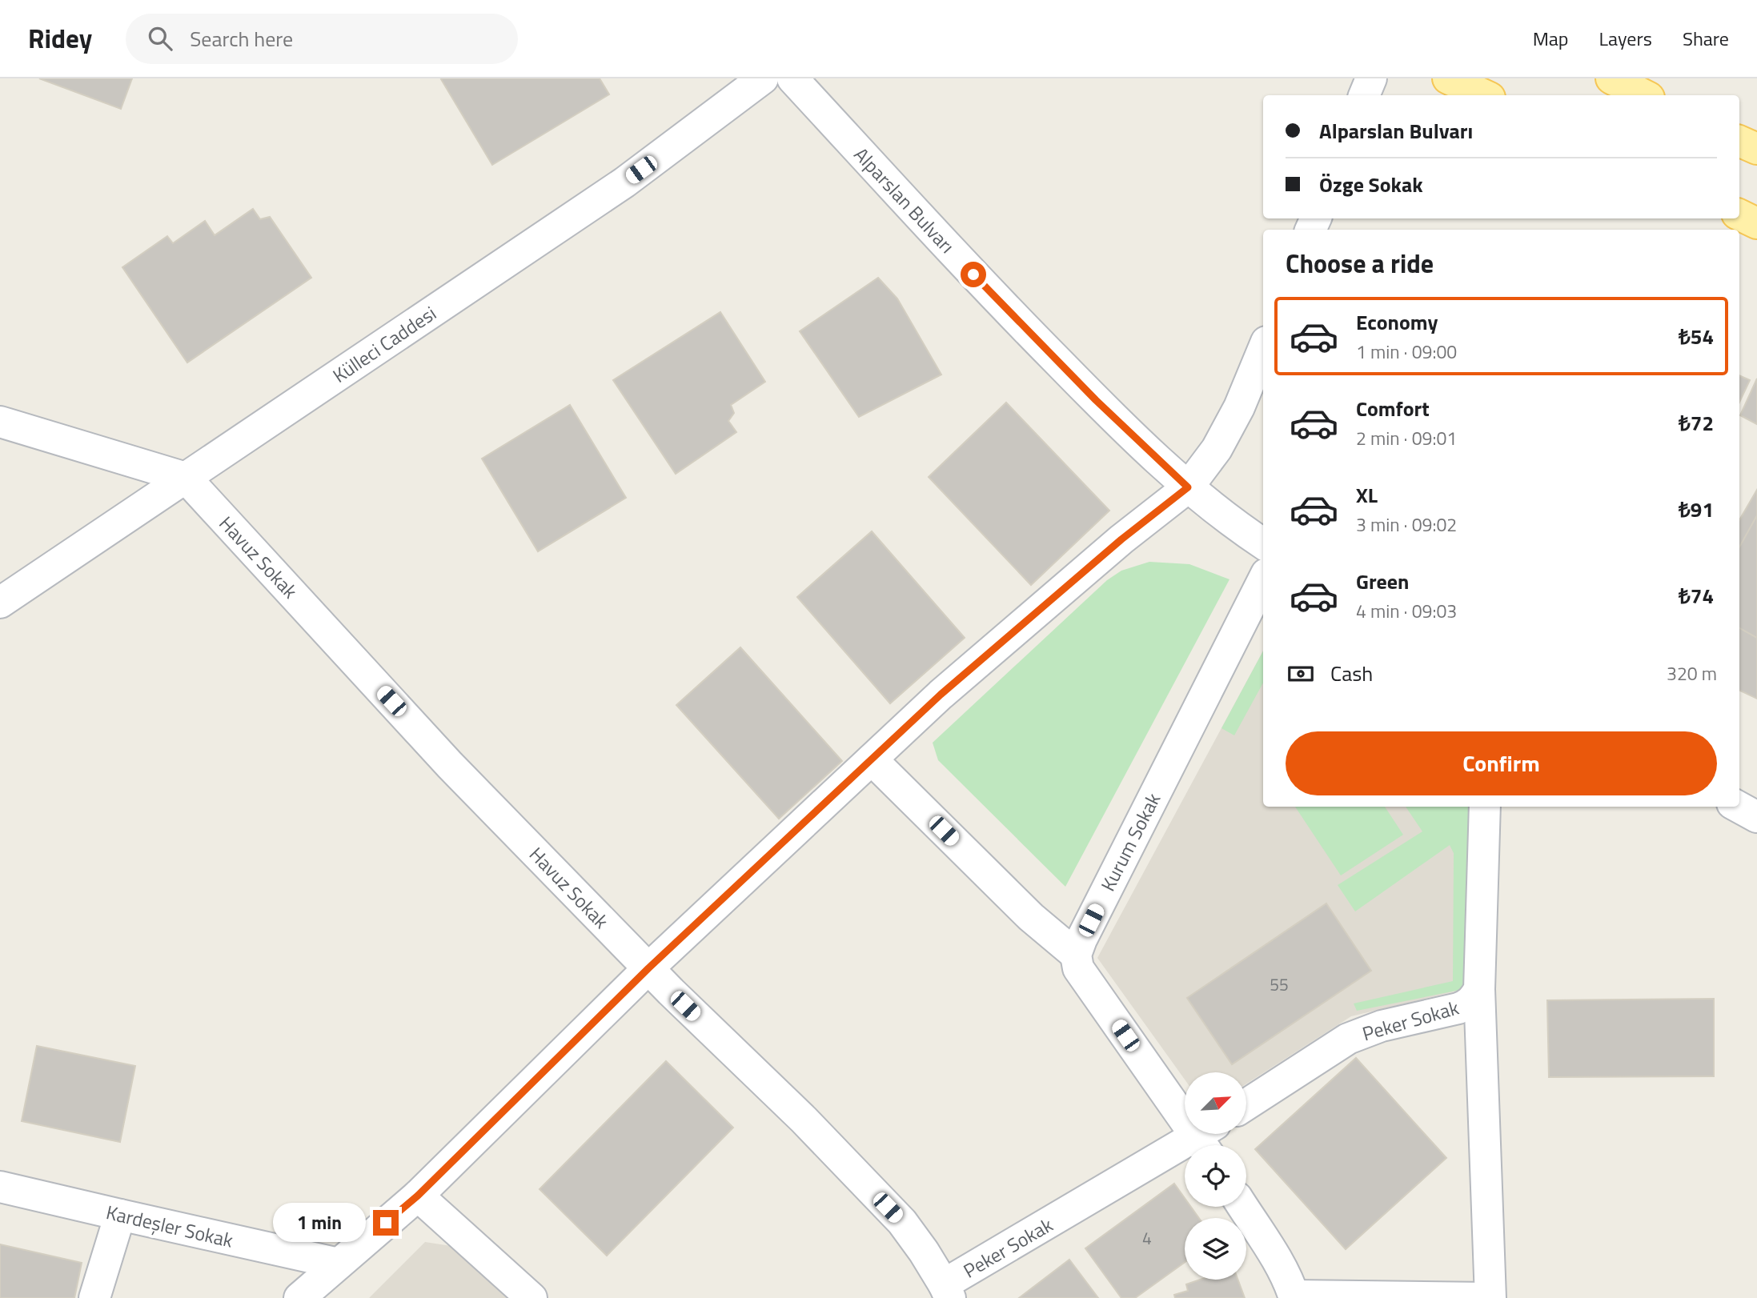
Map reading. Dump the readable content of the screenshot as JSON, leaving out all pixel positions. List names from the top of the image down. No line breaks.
{"streets":{"street":["Alparslan Bulvarı","Külleci Caddesi","Havuz Sokak","Kurum Sokak","Peker Sokak","Kardeşler Sokak"]},"crossings":[["Külleci Caddesi","Havuz Sokak"],["Havuz Sokak","Peker Sokak"]],"house_numbers":["55","4"],"north":"top right","page":{"header":"Ridey","search":"Search here","nav":["Map","Layers","Share"],"banner":["Alparslan Bulvarı","Özge Sokak"],"heading":"Choose a ride","list":[{"name":"Economy","note":"1 min · 09:00","value":"₺54"},{"name":"Comfort","note":"2 min · 09:01","value":"₺72"},{"name":"XL","note":"3 min · 09:02","value":"₺91"},{"name":"Green","note":"4 min · 09:03","value":"₺74"}],"pay":["Cash","320 m"],"buttons":"Confirm","bubble":"1 min"}}
